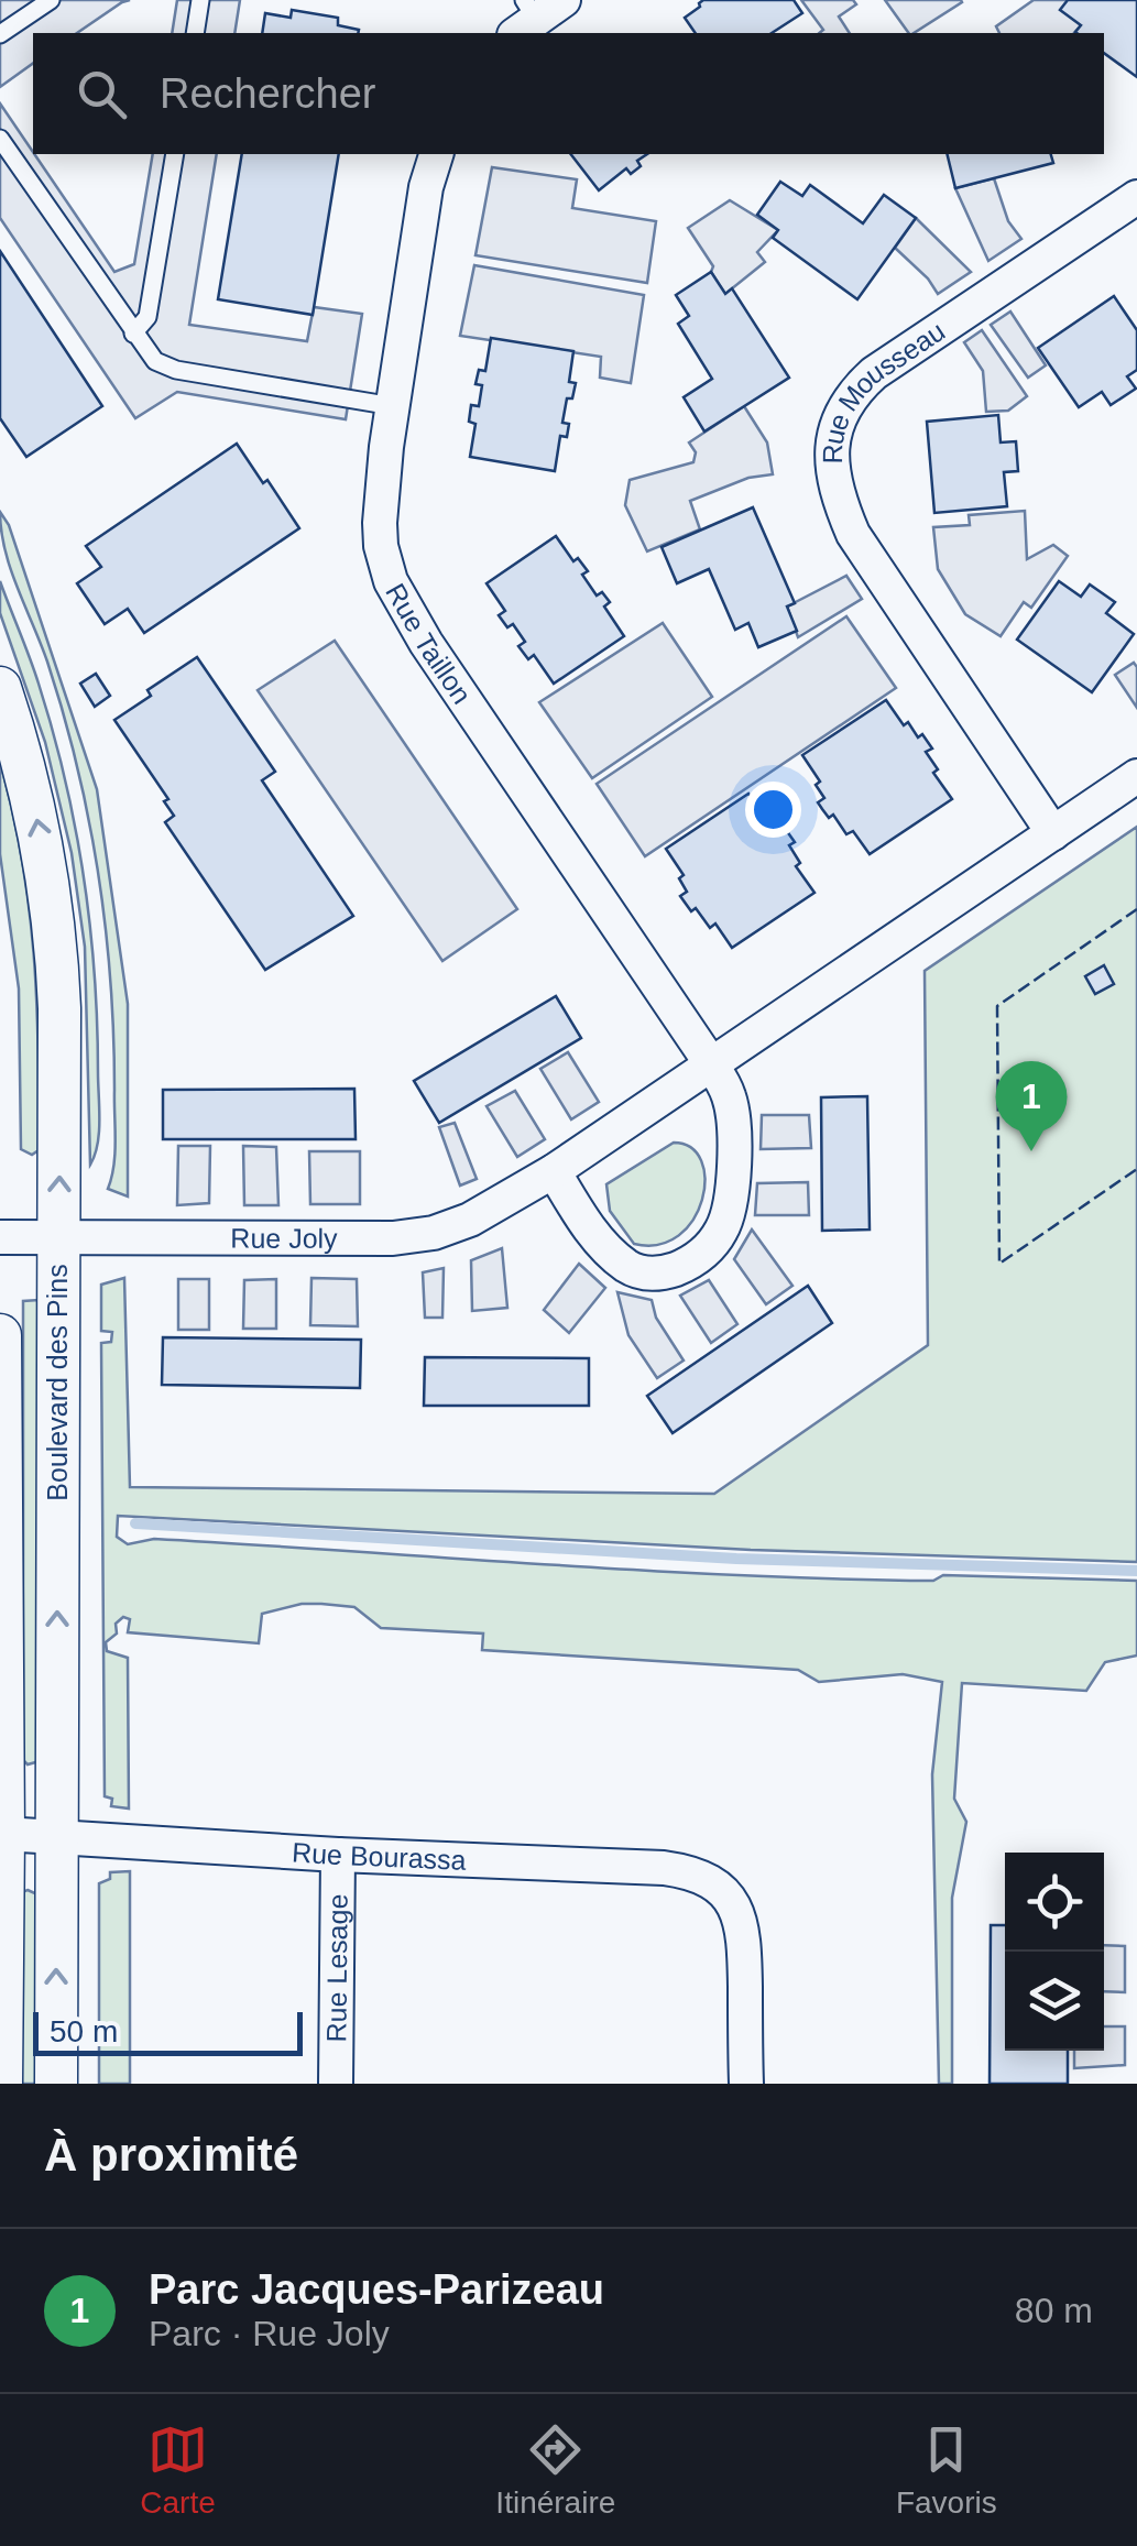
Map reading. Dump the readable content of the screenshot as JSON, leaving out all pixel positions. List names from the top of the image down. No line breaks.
{"streets":{"street":["Rue Mousseau","Rue Taillon","Rue Joly","Boulevard des Pins","Rue Bourassa","Rue Lesage"]},"crossings":[["Rue Mousseau","Rue Joly"],["Rue Taillon","Rue Joly"],["Rue Joly","Boulevard des Pins"],["Boulevard des Pins","Rue Bourassa"],["Rue Bourassa","Rue Lesage"]],"scale_bar":"50 m","page":{"search":"Rechercher","pins":"1","scale":"50 m","heading":"À proximité","list":[{"mark":"1","name":"Parc Jacques-Parizeau","note":"Parc · Rue Joly","value":"80 m"}],"nav":["Carte","Itinéraire","Favoris"]}}
